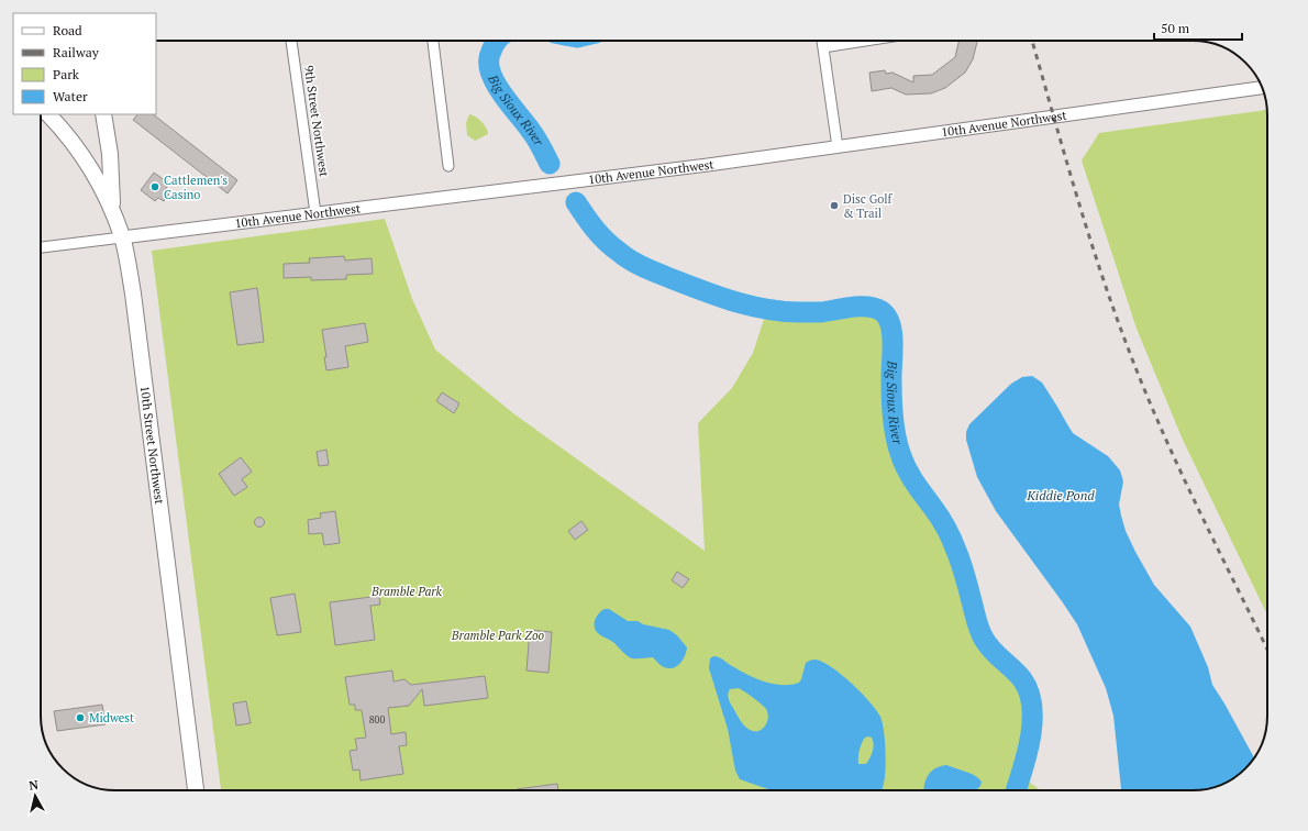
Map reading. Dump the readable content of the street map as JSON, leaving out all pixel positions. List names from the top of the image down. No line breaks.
{"streets":{"main road":["10th Street Northwest"],"street":["9th Street Northwest","10th Avenue Northwest"]},"crossings":[["9th Street Northwest","10th Avenue Northwest"],["10th Avenue Northwest","10th Street Northwest"]],"water":["Big Sioux River","Kiddie Pond"],"parks":["Bramble Park","Bramble Park Zoo"],"places":["Cattlemen's Casino","Disc Golf & Trail","Midwest"],"house_numbers":["800"],"legend":["Road","Railway","Park","Water"],"scale_bar":"50 m","north":"top"}
